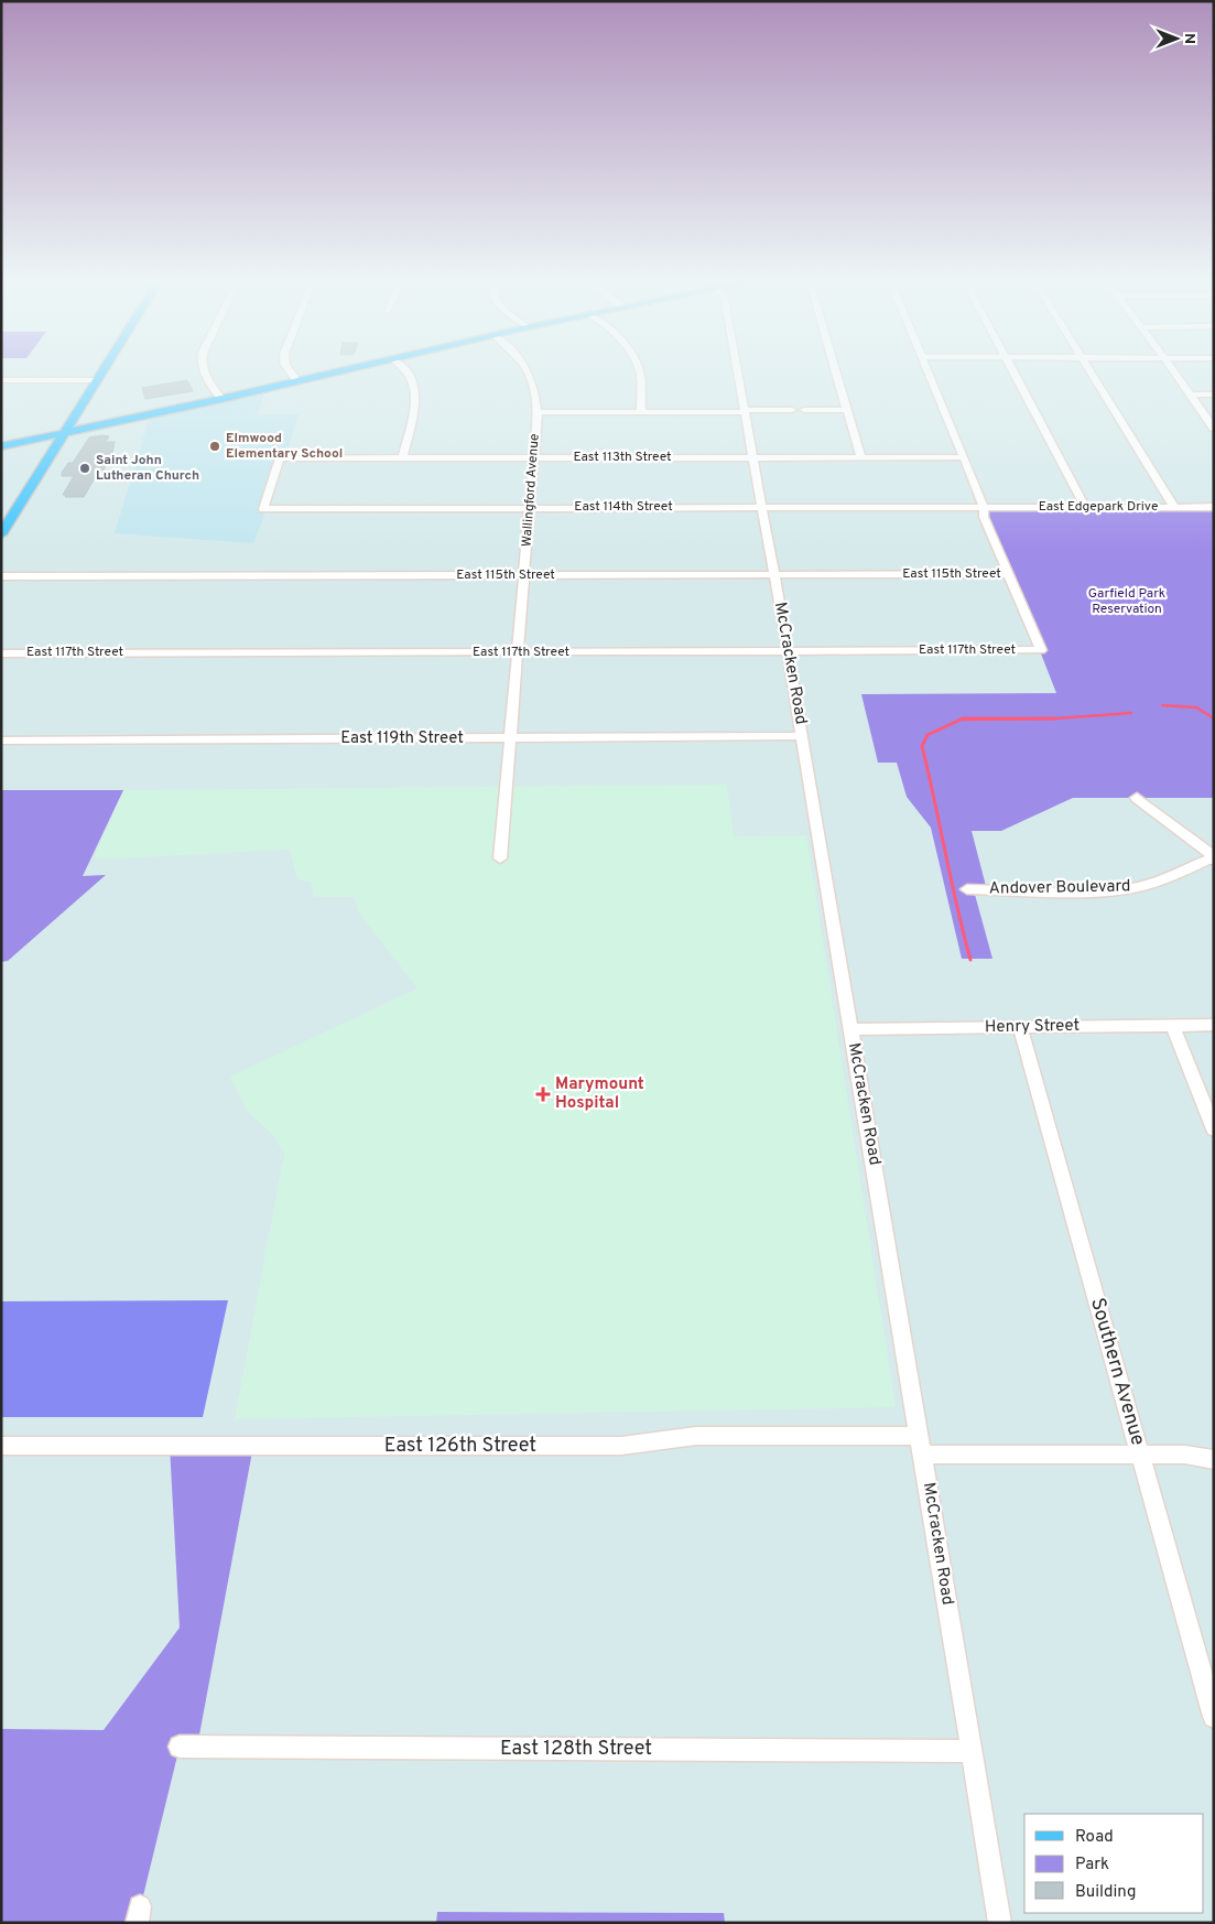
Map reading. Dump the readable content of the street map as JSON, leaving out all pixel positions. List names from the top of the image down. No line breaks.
{"streets":{"street":["East 113th Street","Wallingford Avenue","East 114th Street","East Edgepark Drive","East 115th Street","East 117th Street","McCracken Road","East 119th Street","Andover Boulevard","Henry Street","Southern Avenue","East 126th Street","East 128th Street"]},"crossings":[["East 113th Street","Wallingford Avenue"],["East 113th Street","East 114th Street"],["East 113th Street","McCracken Road"],["Wallingford Avenue","East 114th Street"],["Wallingford Avenue","East 115th Street"],["Wallingford Avenue","East 117th Street"],["Wallingford Avenue","East 119th Street"],["East 114th Street","East Edgepark Drive"],["East 114th Street","McCracken Road"],["East 115th Street","East 117th Street"],["East 115th Street","McCracken Road"],["East 117th Street","McCracken Road"],["McCracken Road","East 119th Street"],["McCracken Road","Henry Street"],["McCracken Road","East 126th Street"],["McCracken Road","East 128th Street"],["Henry Street","Southern Avenue"],["Southern Avenue","East 126th Street"]],"parks":["Garfield Park Reservation"],"places":{"other":["Elmwood Elementary School","Saint John Lutheran Church"],"health":["Marymount Hospital"]},"legend":["Road","Park","Building"],"north":"right"}
